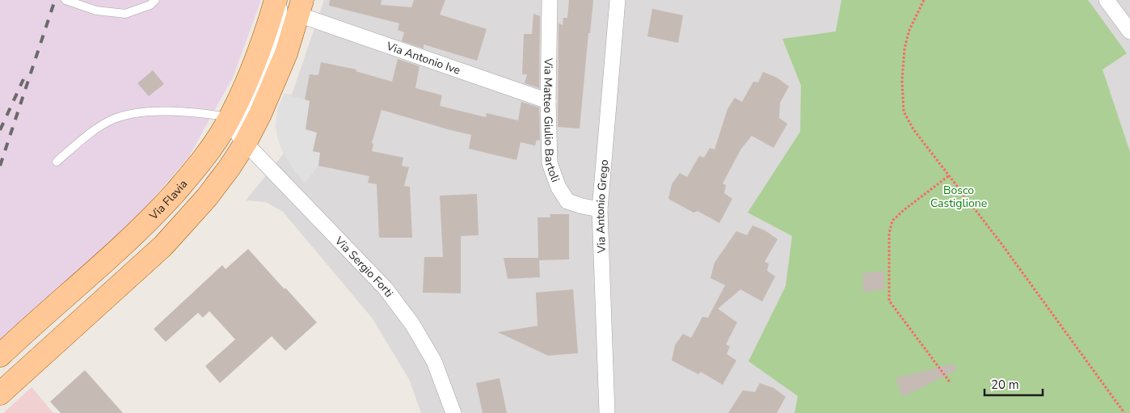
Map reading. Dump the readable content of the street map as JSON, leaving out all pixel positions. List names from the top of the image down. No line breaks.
{"streets":{"main road":["Via Flavia"],"street":["Via Antonio Ive","Via Matteo Giulio Bartoli","Via Antonio Grego","Via Sergio Forti"]},"crossings":[["Via Antonio Ive","Via Matteo Giulio Bartoli"],["Via Matteo Giulio Bartoli","Via Antonio Grego"]],"parks":["Bosco Castiglione"],"scale_bar":"20 m"}
